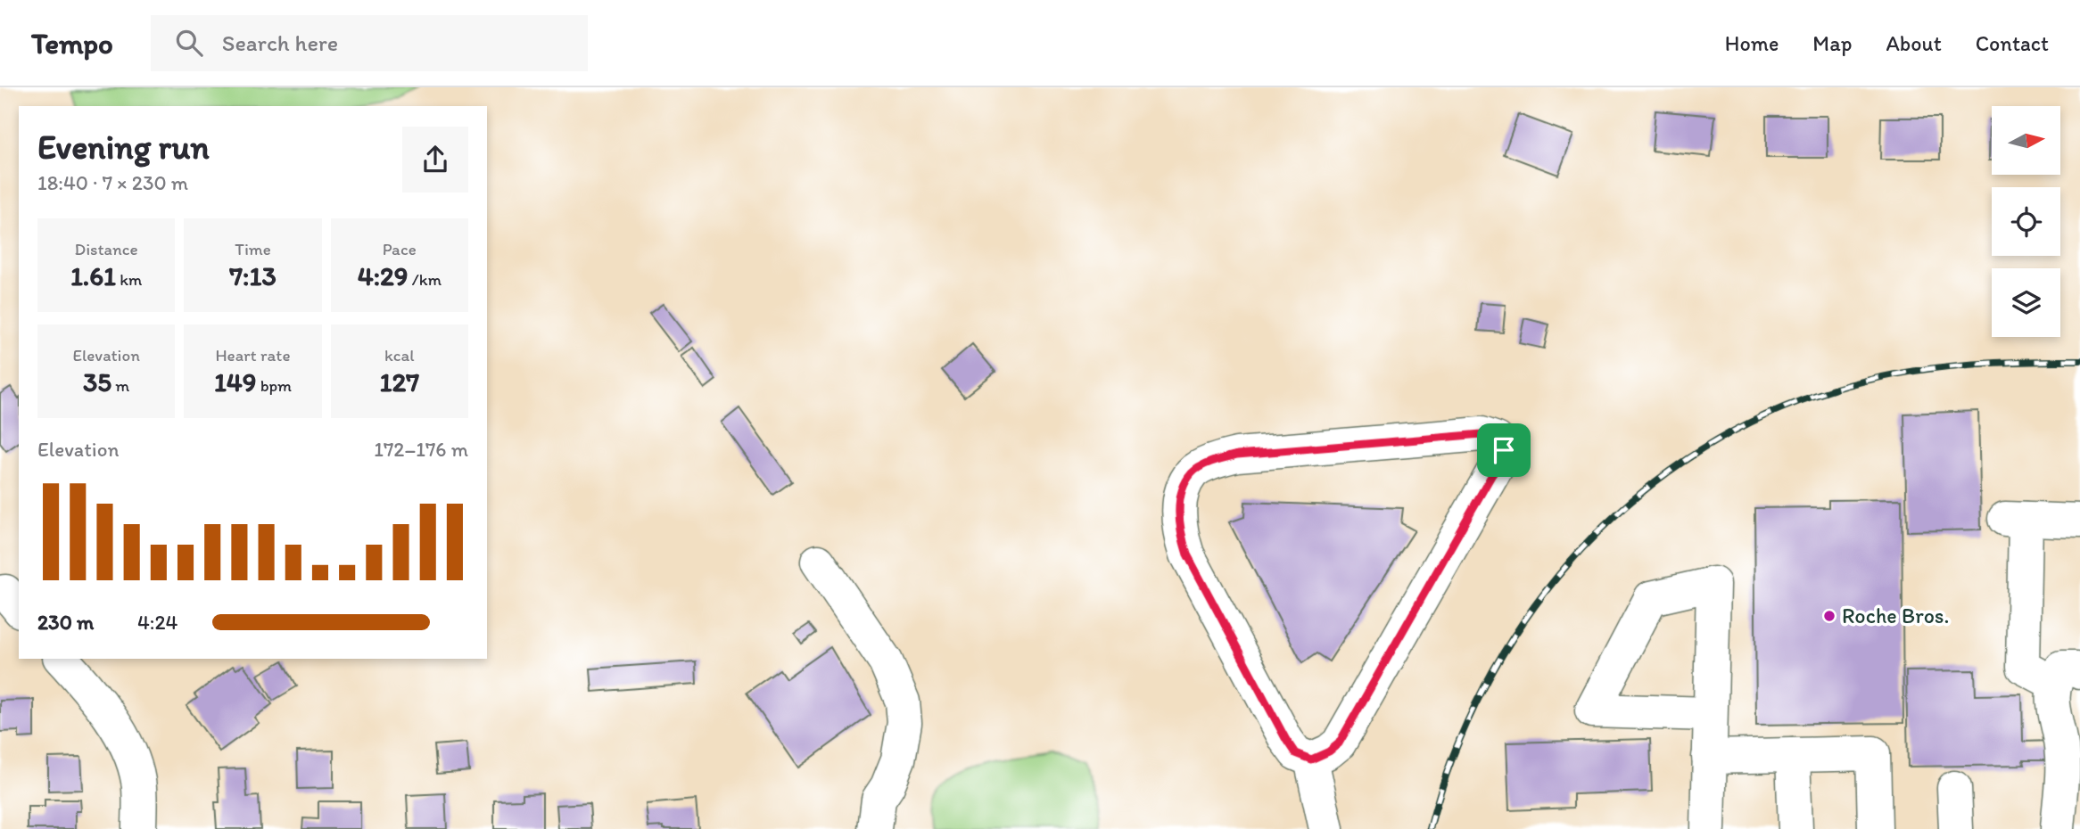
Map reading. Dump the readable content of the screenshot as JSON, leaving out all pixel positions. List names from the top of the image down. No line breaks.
{"places":["Roche Bros."],"north":"right","page":{"header":"Tempo","search":"Search here","nav":["Home","Map","About","Contact"],"heading":["Evening run","18:40 · 7 × 230 m"],"stats":[["Distance","1.61 km"],["Time","7:13"],["Pace","4:29 /km"],["Elevation","35 m"],["Heart rate","149 bpm"],["kcal","127"]],"chart":["Elevation","172–176 m"],"list":[{"name":"230 m","note":"4:24"}]}}
